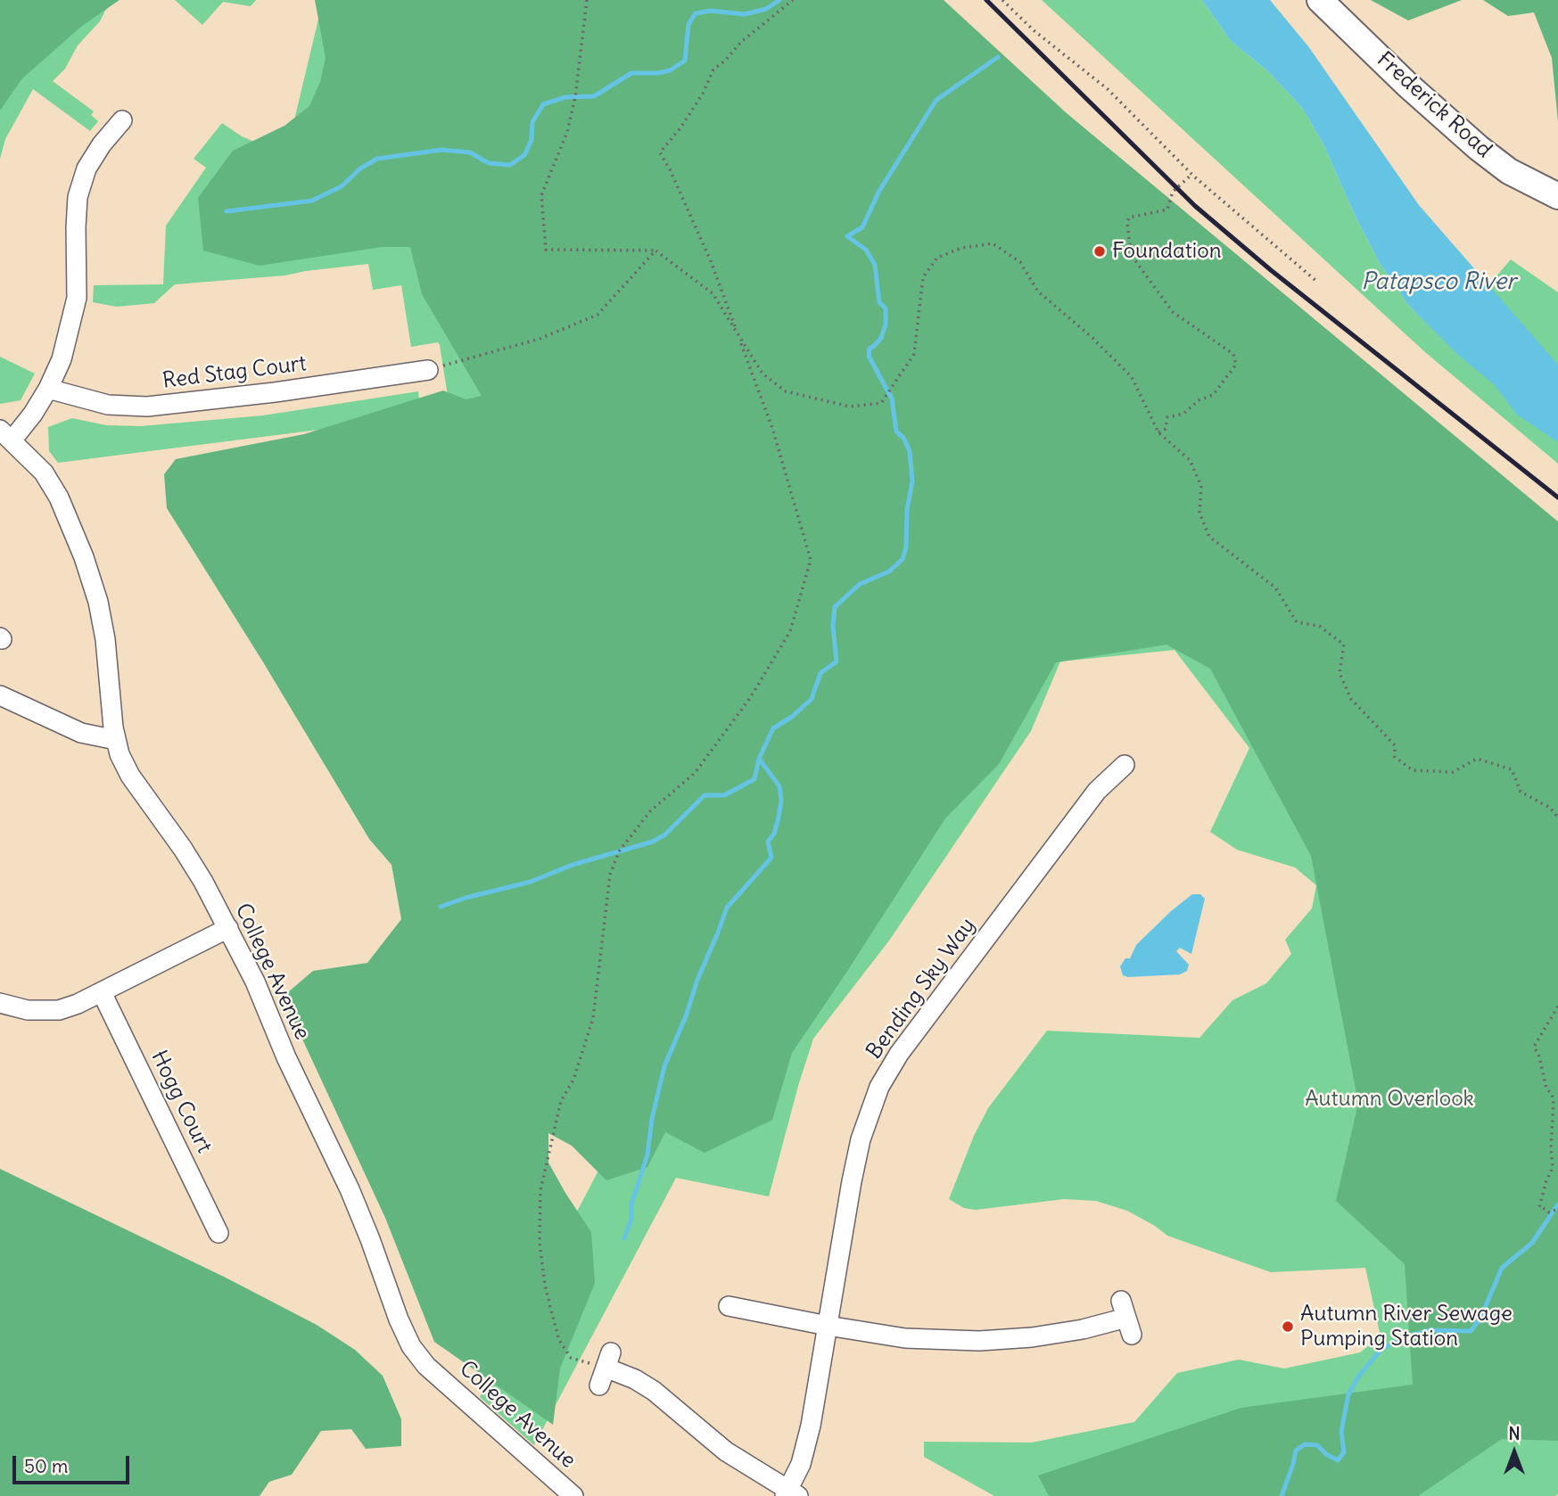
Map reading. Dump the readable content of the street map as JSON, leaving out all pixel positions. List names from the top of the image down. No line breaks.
{"streets":{"main road":["Frederick Road"],"street":["Red Stag Court","College Avenue","Bending Sky Way","Hogg Court"]},"water":["Patapsco River"],"parks":["Autumn Overlook"],"places":["Foundation","Autumn River Sewage Pumping Station"],"scale_bar":"50 m","north":"top"}
